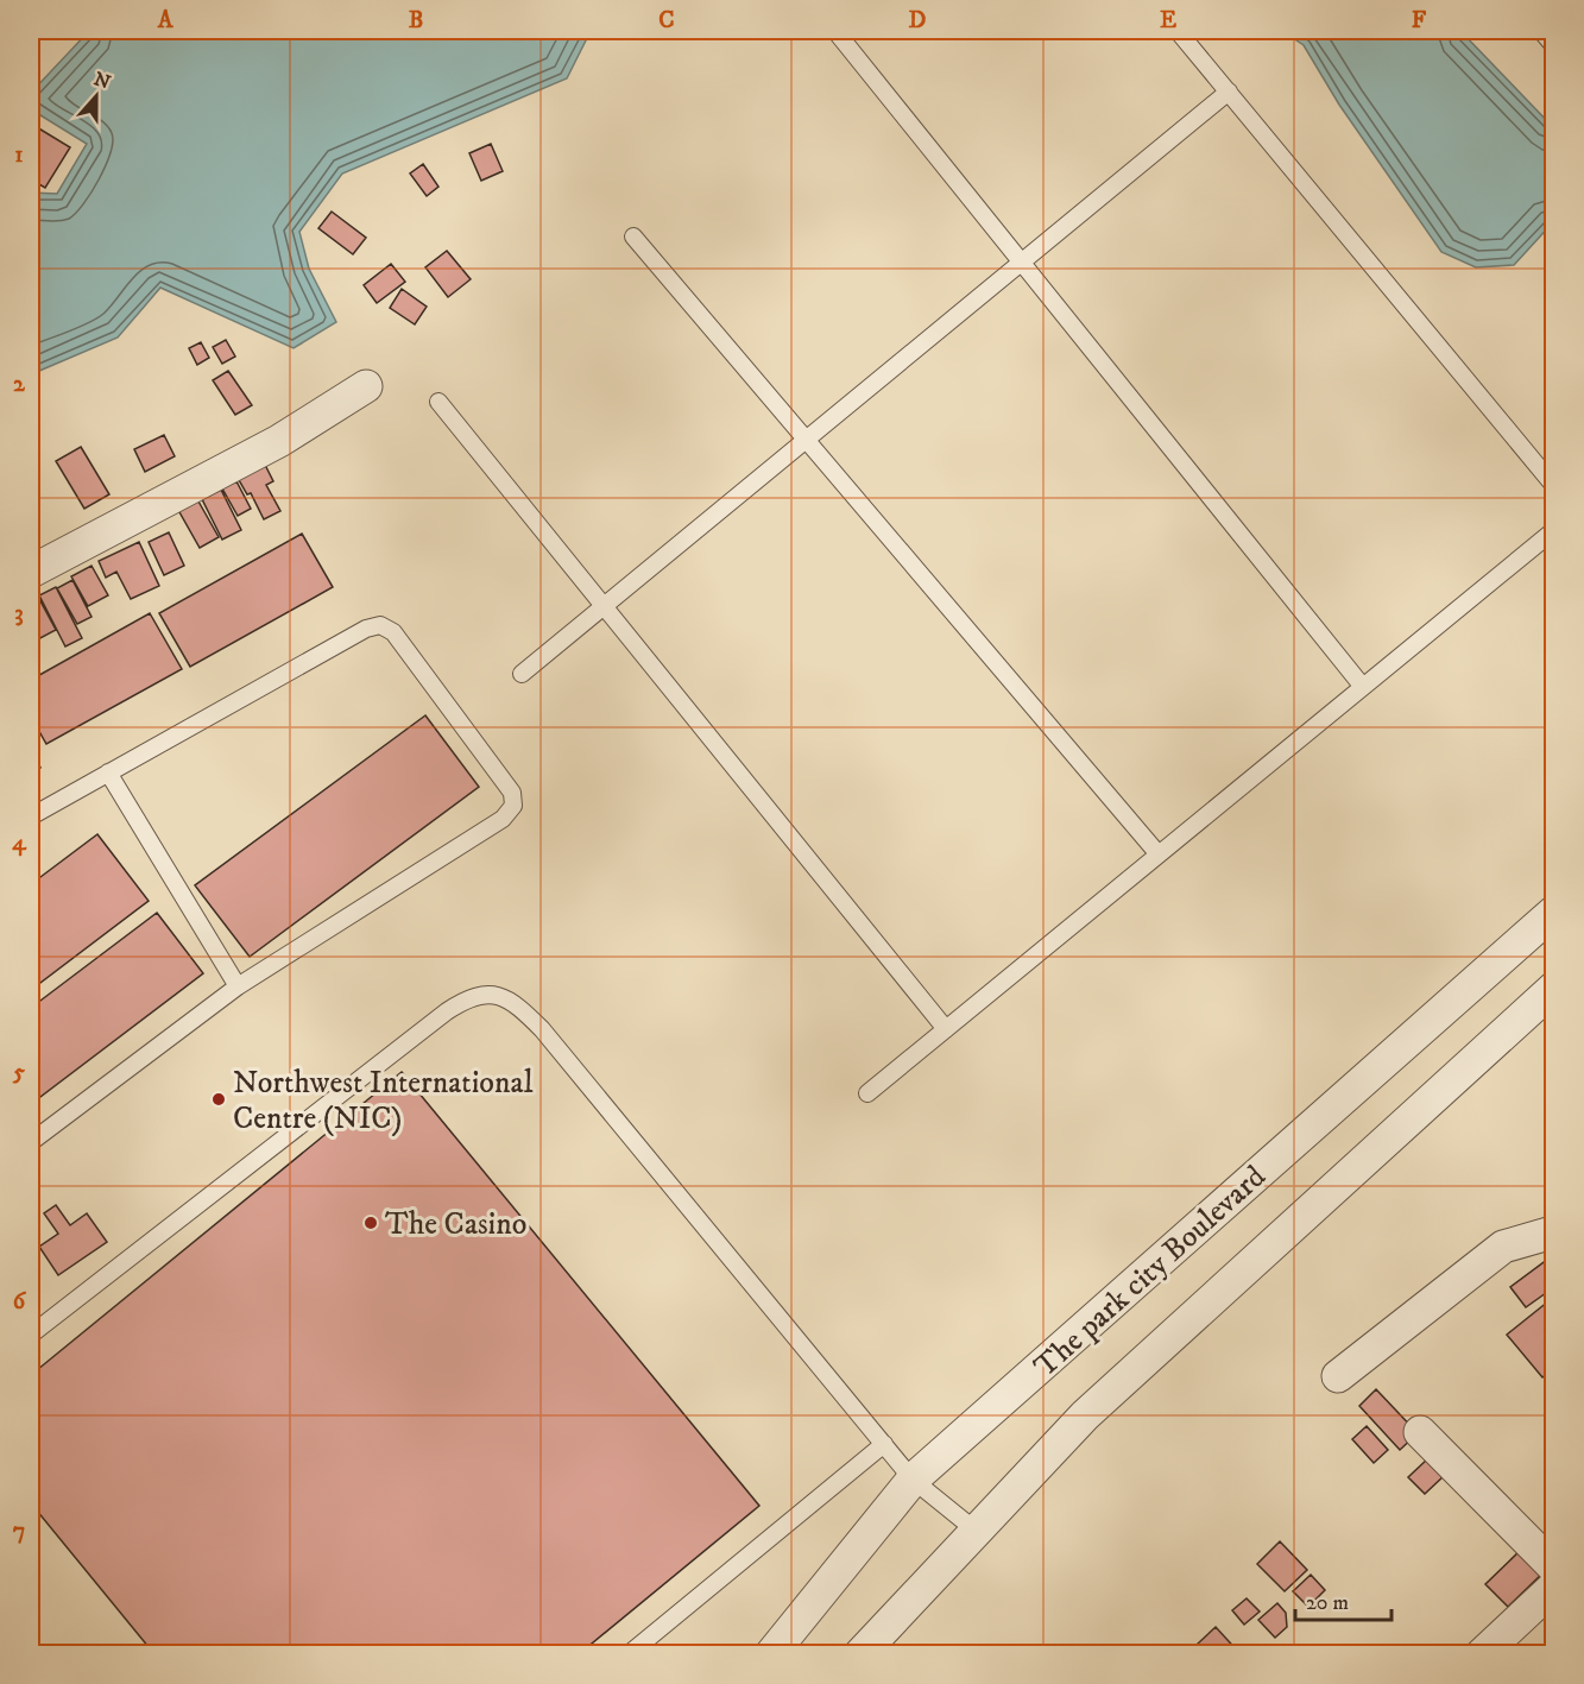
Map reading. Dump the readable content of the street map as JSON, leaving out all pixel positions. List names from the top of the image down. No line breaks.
{"streets":{"street":["The park city Boulevard"]},"places":["Northwest International Centre (NIC)","The Casino"],"scale_bar":"20 m","north":"top","grid":{"columns":["A","B","C","D","E","F"],"rows":["1","2","3","4","5","6","7"]}}
